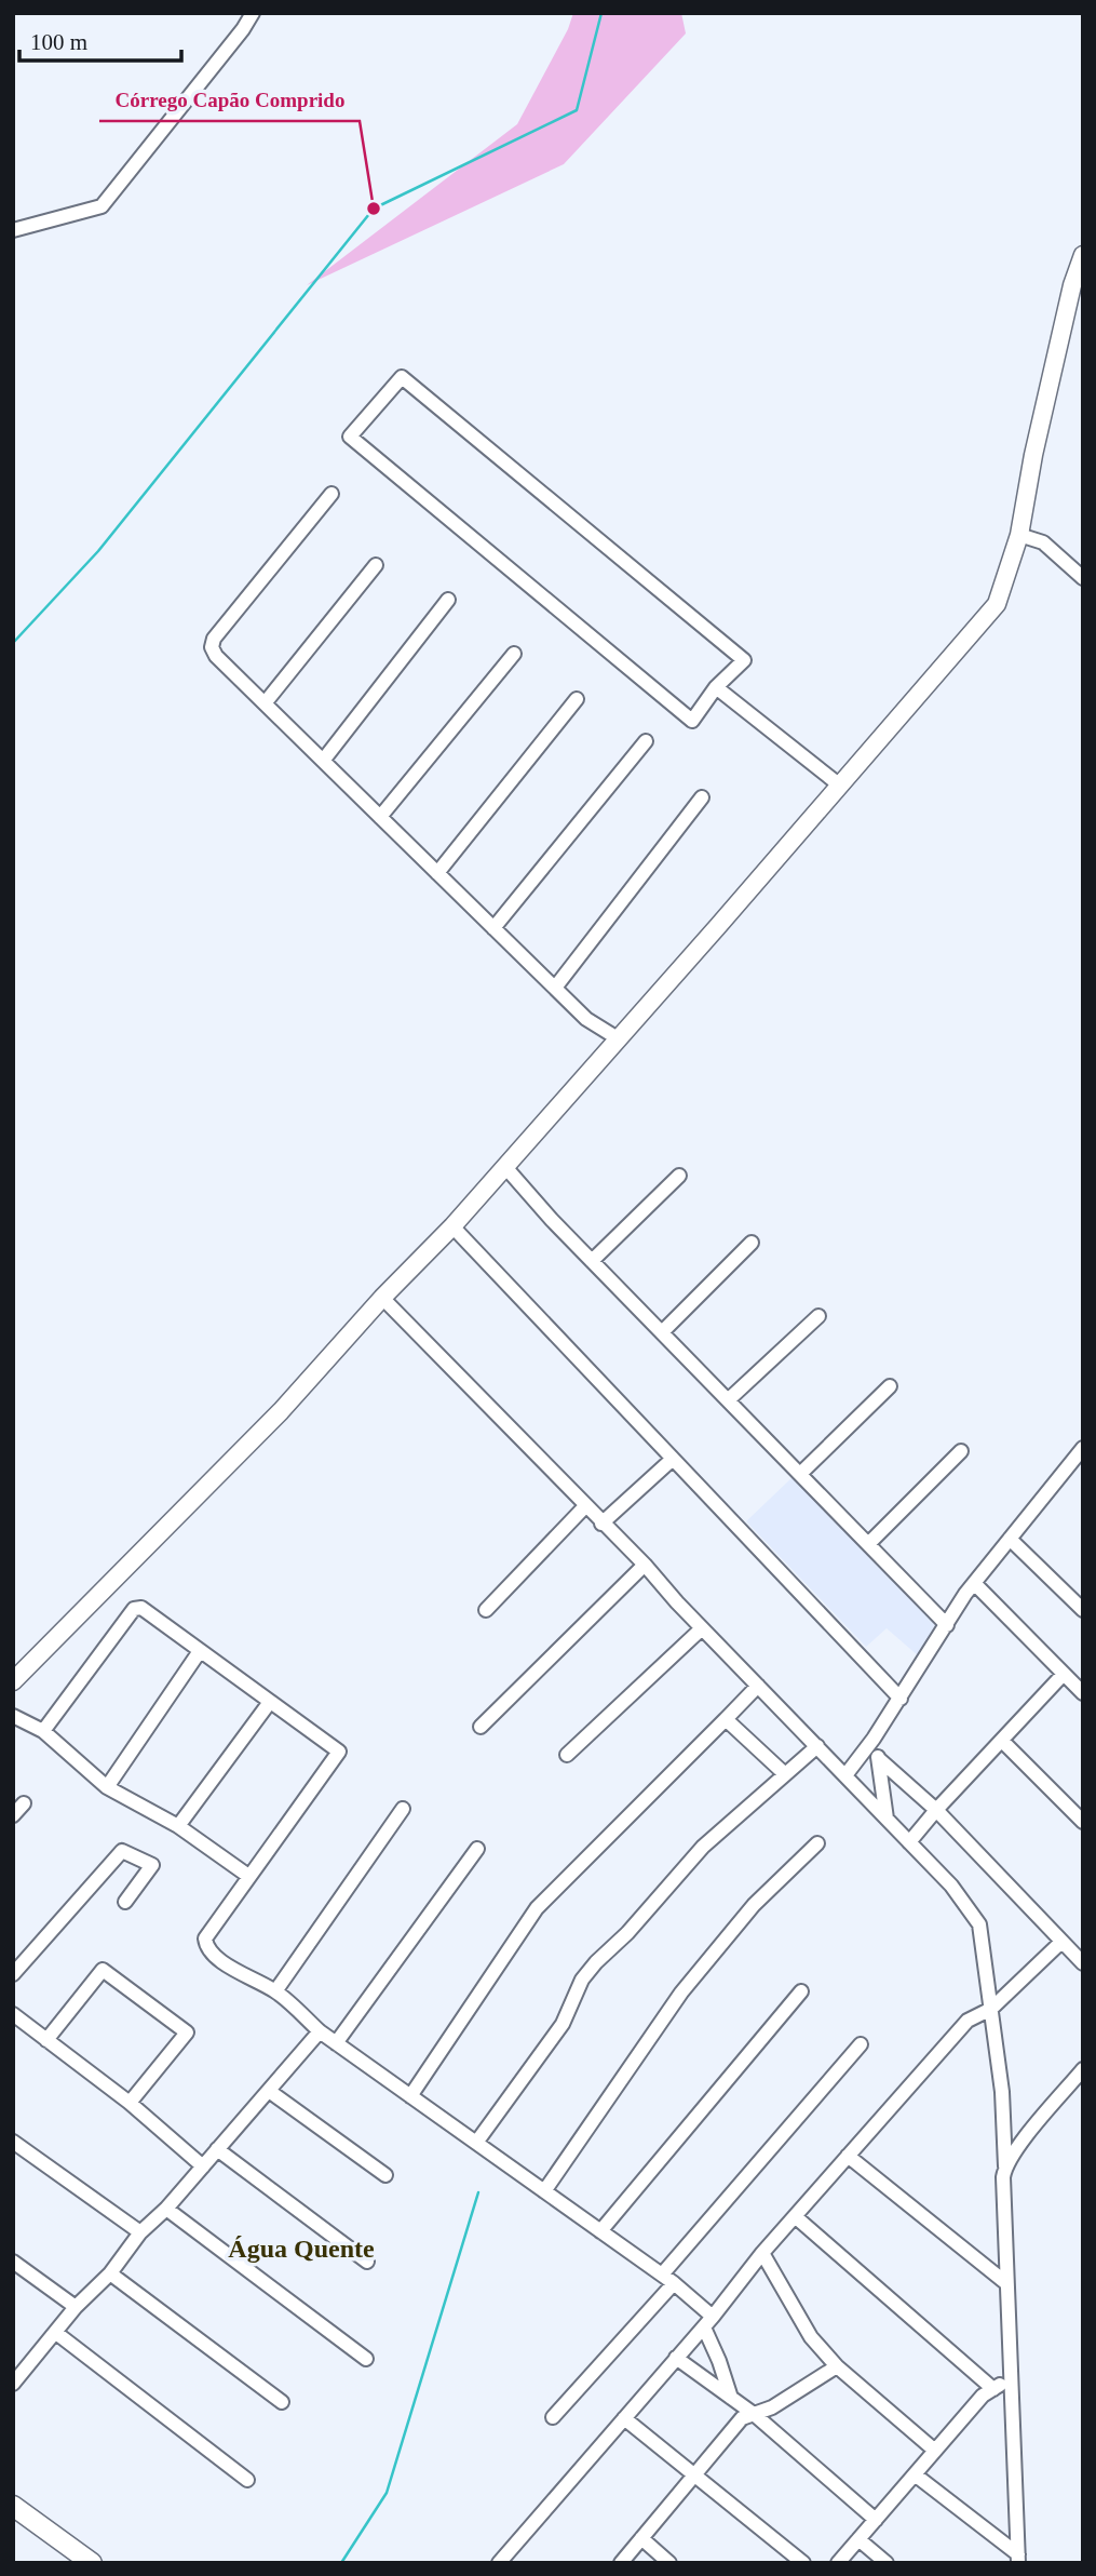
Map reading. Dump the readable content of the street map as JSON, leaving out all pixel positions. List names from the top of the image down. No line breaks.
{"districts":["Água Quente"],"places":["Córrego Capão Comprido"],"scale_bar":"100 m"}
